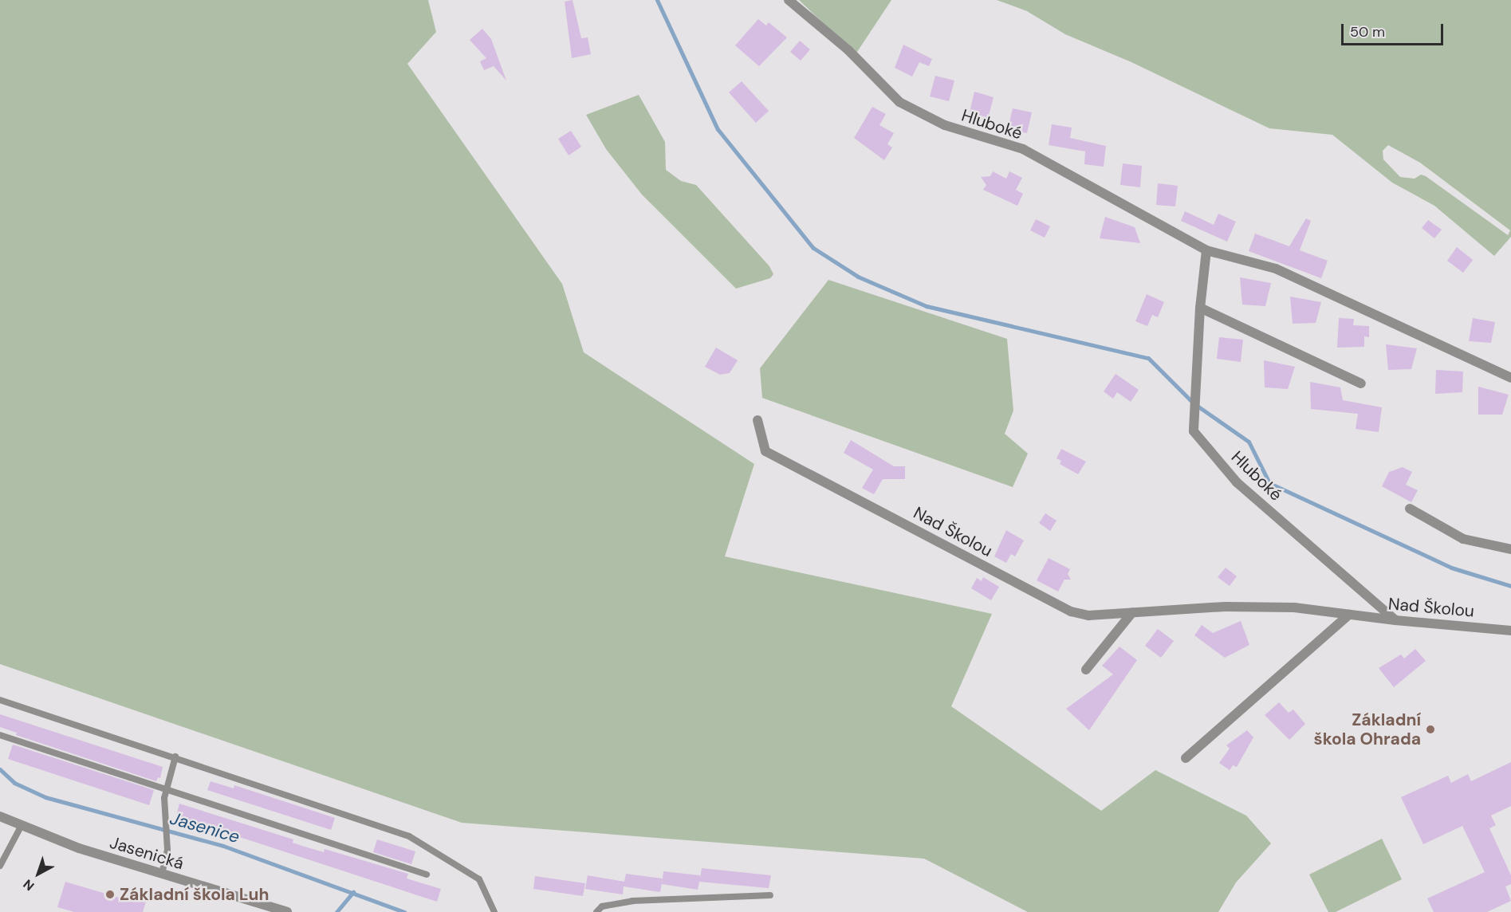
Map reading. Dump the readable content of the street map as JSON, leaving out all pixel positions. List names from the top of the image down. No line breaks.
{"streets":{"street":["Hluboké","Nad Školou","Jasenická"]},"crossings":[["Hluboké","Nad Školou"]],"water":["Jasenice"],"places":["Základní škola Ohrada","Základní škola Luh"],"scale_bar":"50 m","north":"bottom left"}
